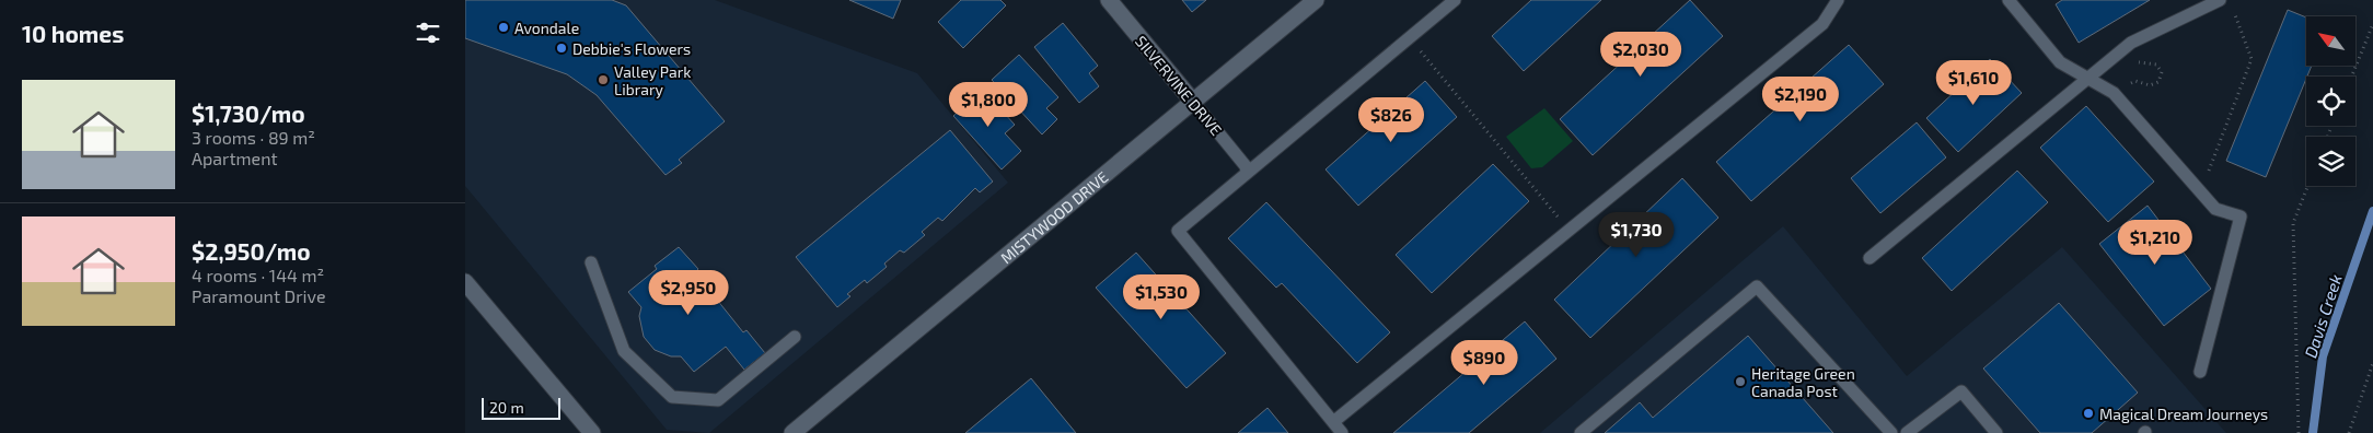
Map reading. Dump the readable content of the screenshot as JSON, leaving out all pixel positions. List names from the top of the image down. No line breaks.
{"streets":{"street":["SILVERVINE DRIVE","MISTYWOOD DRIVE"]},"crossings":[["SILVERVINE DRIVE","MISTYWOOD DRIVE"]],"water":["Davis Creek"],"places":["Avondale","Debbie's Flowers","Valley Park Library","Heritage Green Canada Post","Magical Dream Journeys"],"scale_bar":"20 m","north":"top left","page":{"heading":"10 homes","price":["$2,030","$1,610","$2,190","$1,800","$826","$1,730","$1,210","$2,950","$1,530","$890"],"list":[{"name":"$1,730/mo","note":"3 rooms · 89 m² · Apartment"},{"name":"$2,950/mo","note":"4 rooms · 144 m² · Paramount Drive"}],"scale":"20 m"}}
